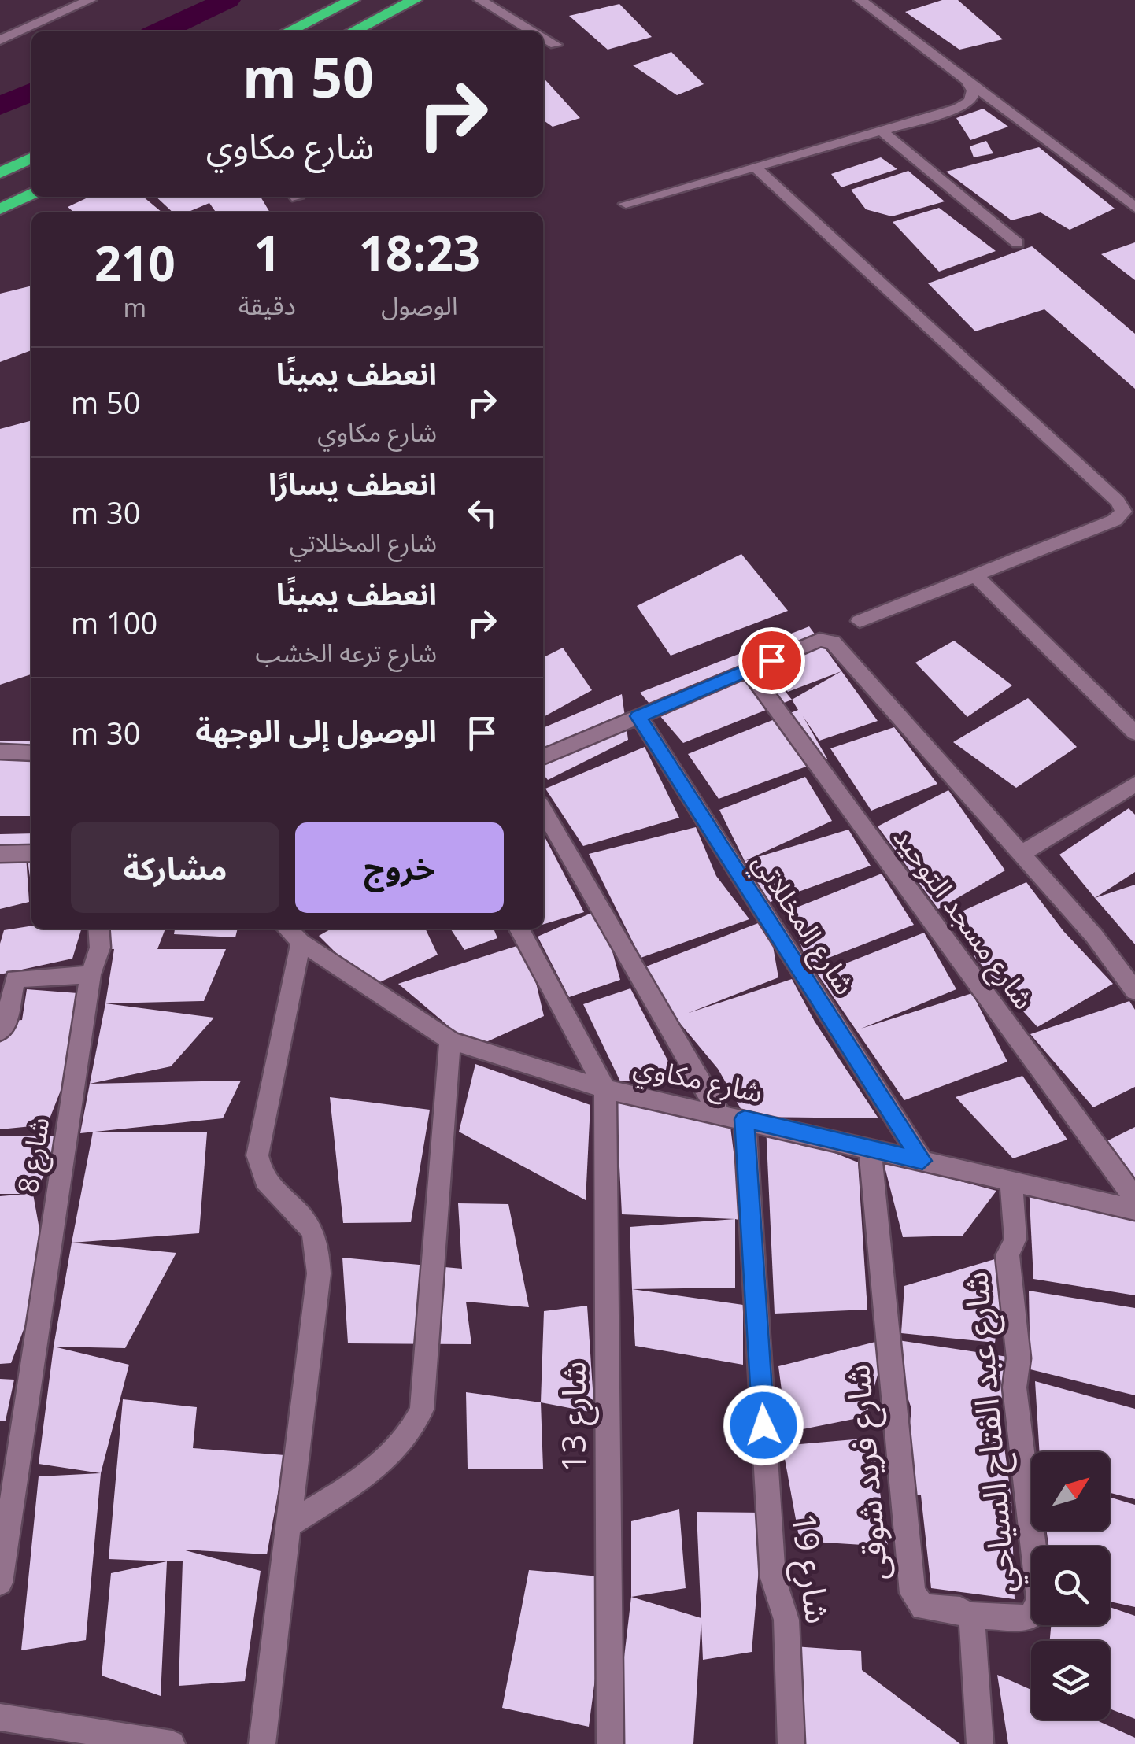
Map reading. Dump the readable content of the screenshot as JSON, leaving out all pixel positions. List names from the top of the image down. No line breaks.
{"streets":{"street":["شارع مسجد التوحيد","شارع المخللاتي","شارع مكاوي","شارع 8","شارع 13","شارع عبد الفتاح السياحي","شارع فريد شوقى","شارع 19"]},"crossings":[["شارع المخللاتي","شارع مكاوي"],["شارع مكاوي","شارع 13"],["شارع مكاوي","شارع عبد الفتاح السياحي"],["شارع مكاوي","شارع فريد شوقى"],["شارع مكاوي","شارع 19"],["شارع عبد الفتاح السياحي","شارع فريد شوقى"]],"north":"top right","page":{"turn":["50 m","شارع مكاوي"],"eta":["18:23","الوصول","1","دقيقة","210","m"],"list":[{"name":"انعطف يمينًا","note":"شارع مكاوي","value":"50 m"},{"name":"انعطف يسارًا","note":"شارع المخللاتي","value":"30 m"},{"name":"انعطف يمينًا","note":"شارع ترعه الخشب","value":"100 m"},{"name":"الوصول إلى الوجهة","value":"30 m"}],"buttons":["خروج","مشاركة"]}}
